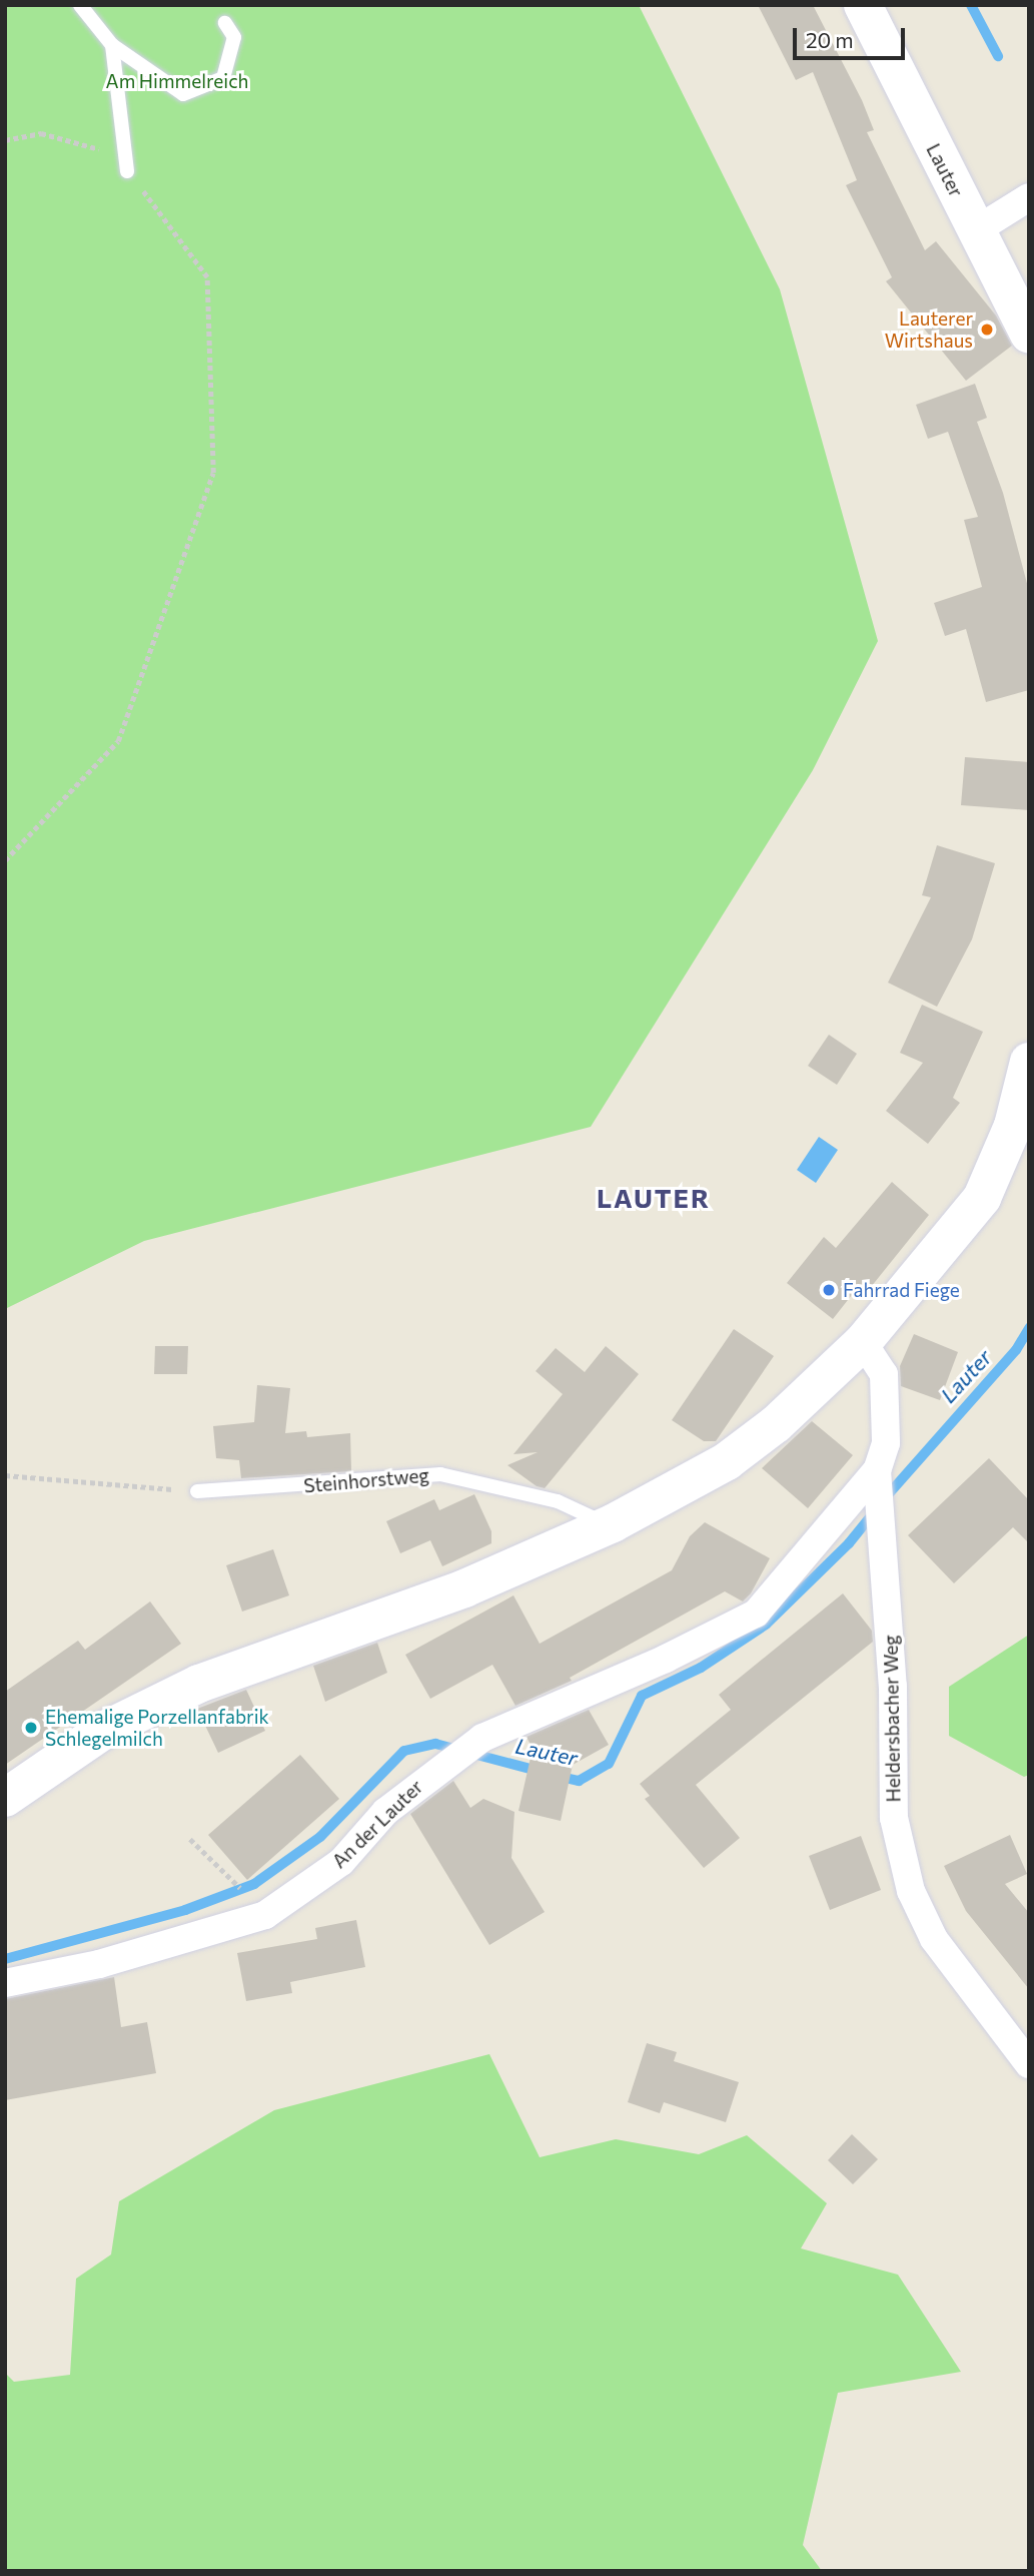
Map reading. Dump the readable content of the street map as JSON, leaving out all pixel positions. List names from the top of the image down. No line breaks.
{"streets":{"street":["Lauter","Heldersbacher Weg","An der Lauter"],"lane":["Steinhorstweg"]},"crossings":[["Heldersbacher Weg","An der Lauter"]],"districts":["LAUTER"],"water":["Lauter"],"parks":["Am Himmelreich"],"places":["Lauterer Wirtshaus","Fahrrad Fiege","Ehemalige Porzellanfabrik Schlegelmilch"],"scale_bar":"20 m"}
